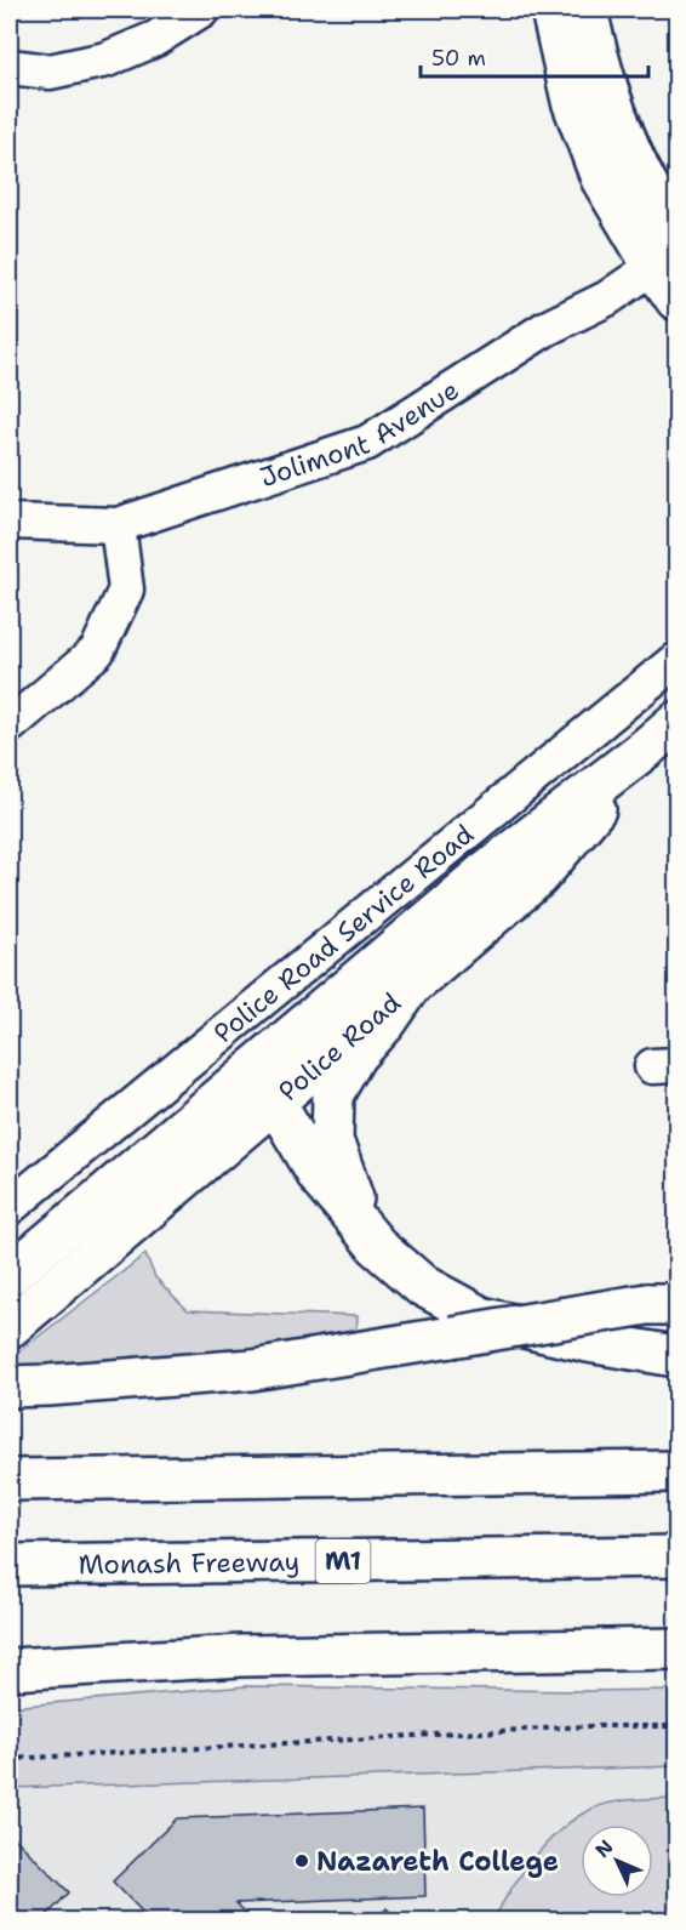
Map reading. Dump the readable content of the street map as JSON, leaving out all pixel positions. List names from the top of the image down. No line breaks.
{"streets":{"main road":["Police Road","M1","Monash Freeway"],"street":["Jolimont Avenue","Police Road Service Road"]},"places":["Nazareth College"],"scale_bar":"50 m","north":"top left"}
